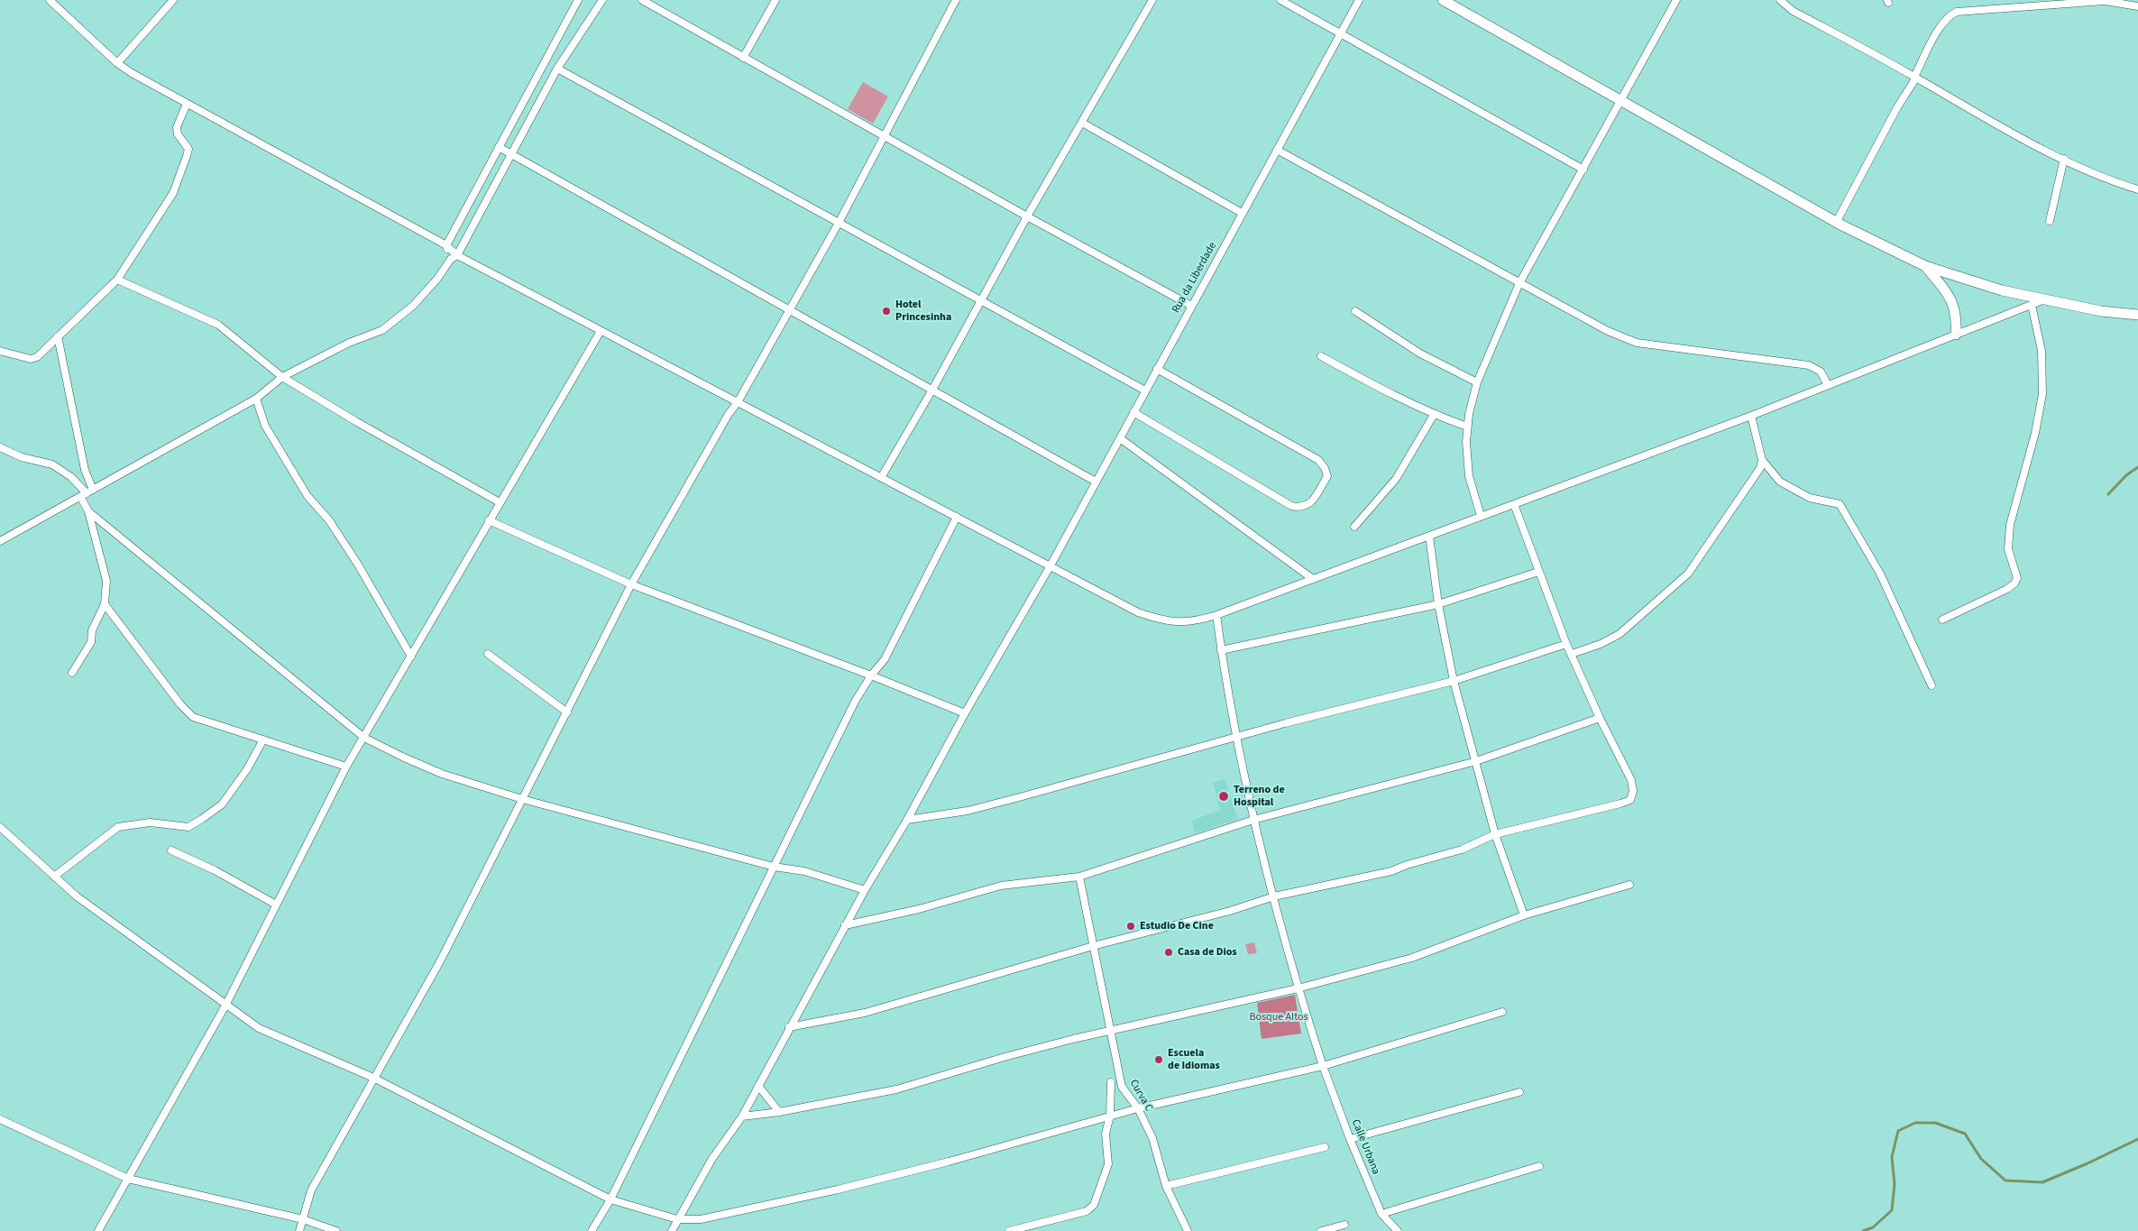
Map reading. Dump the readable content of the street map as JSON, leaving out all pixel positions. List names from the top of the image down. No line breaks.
{"streets":{"street":["Rua da Liberdade","Curva C","Calle Urbana"]},"parks":["Bosque Altos"],"places":["Hotel Princesinha","Terreno de Hospital","Estudio De Cine","Casa de Dios","Escuela de Idiomas"]}
